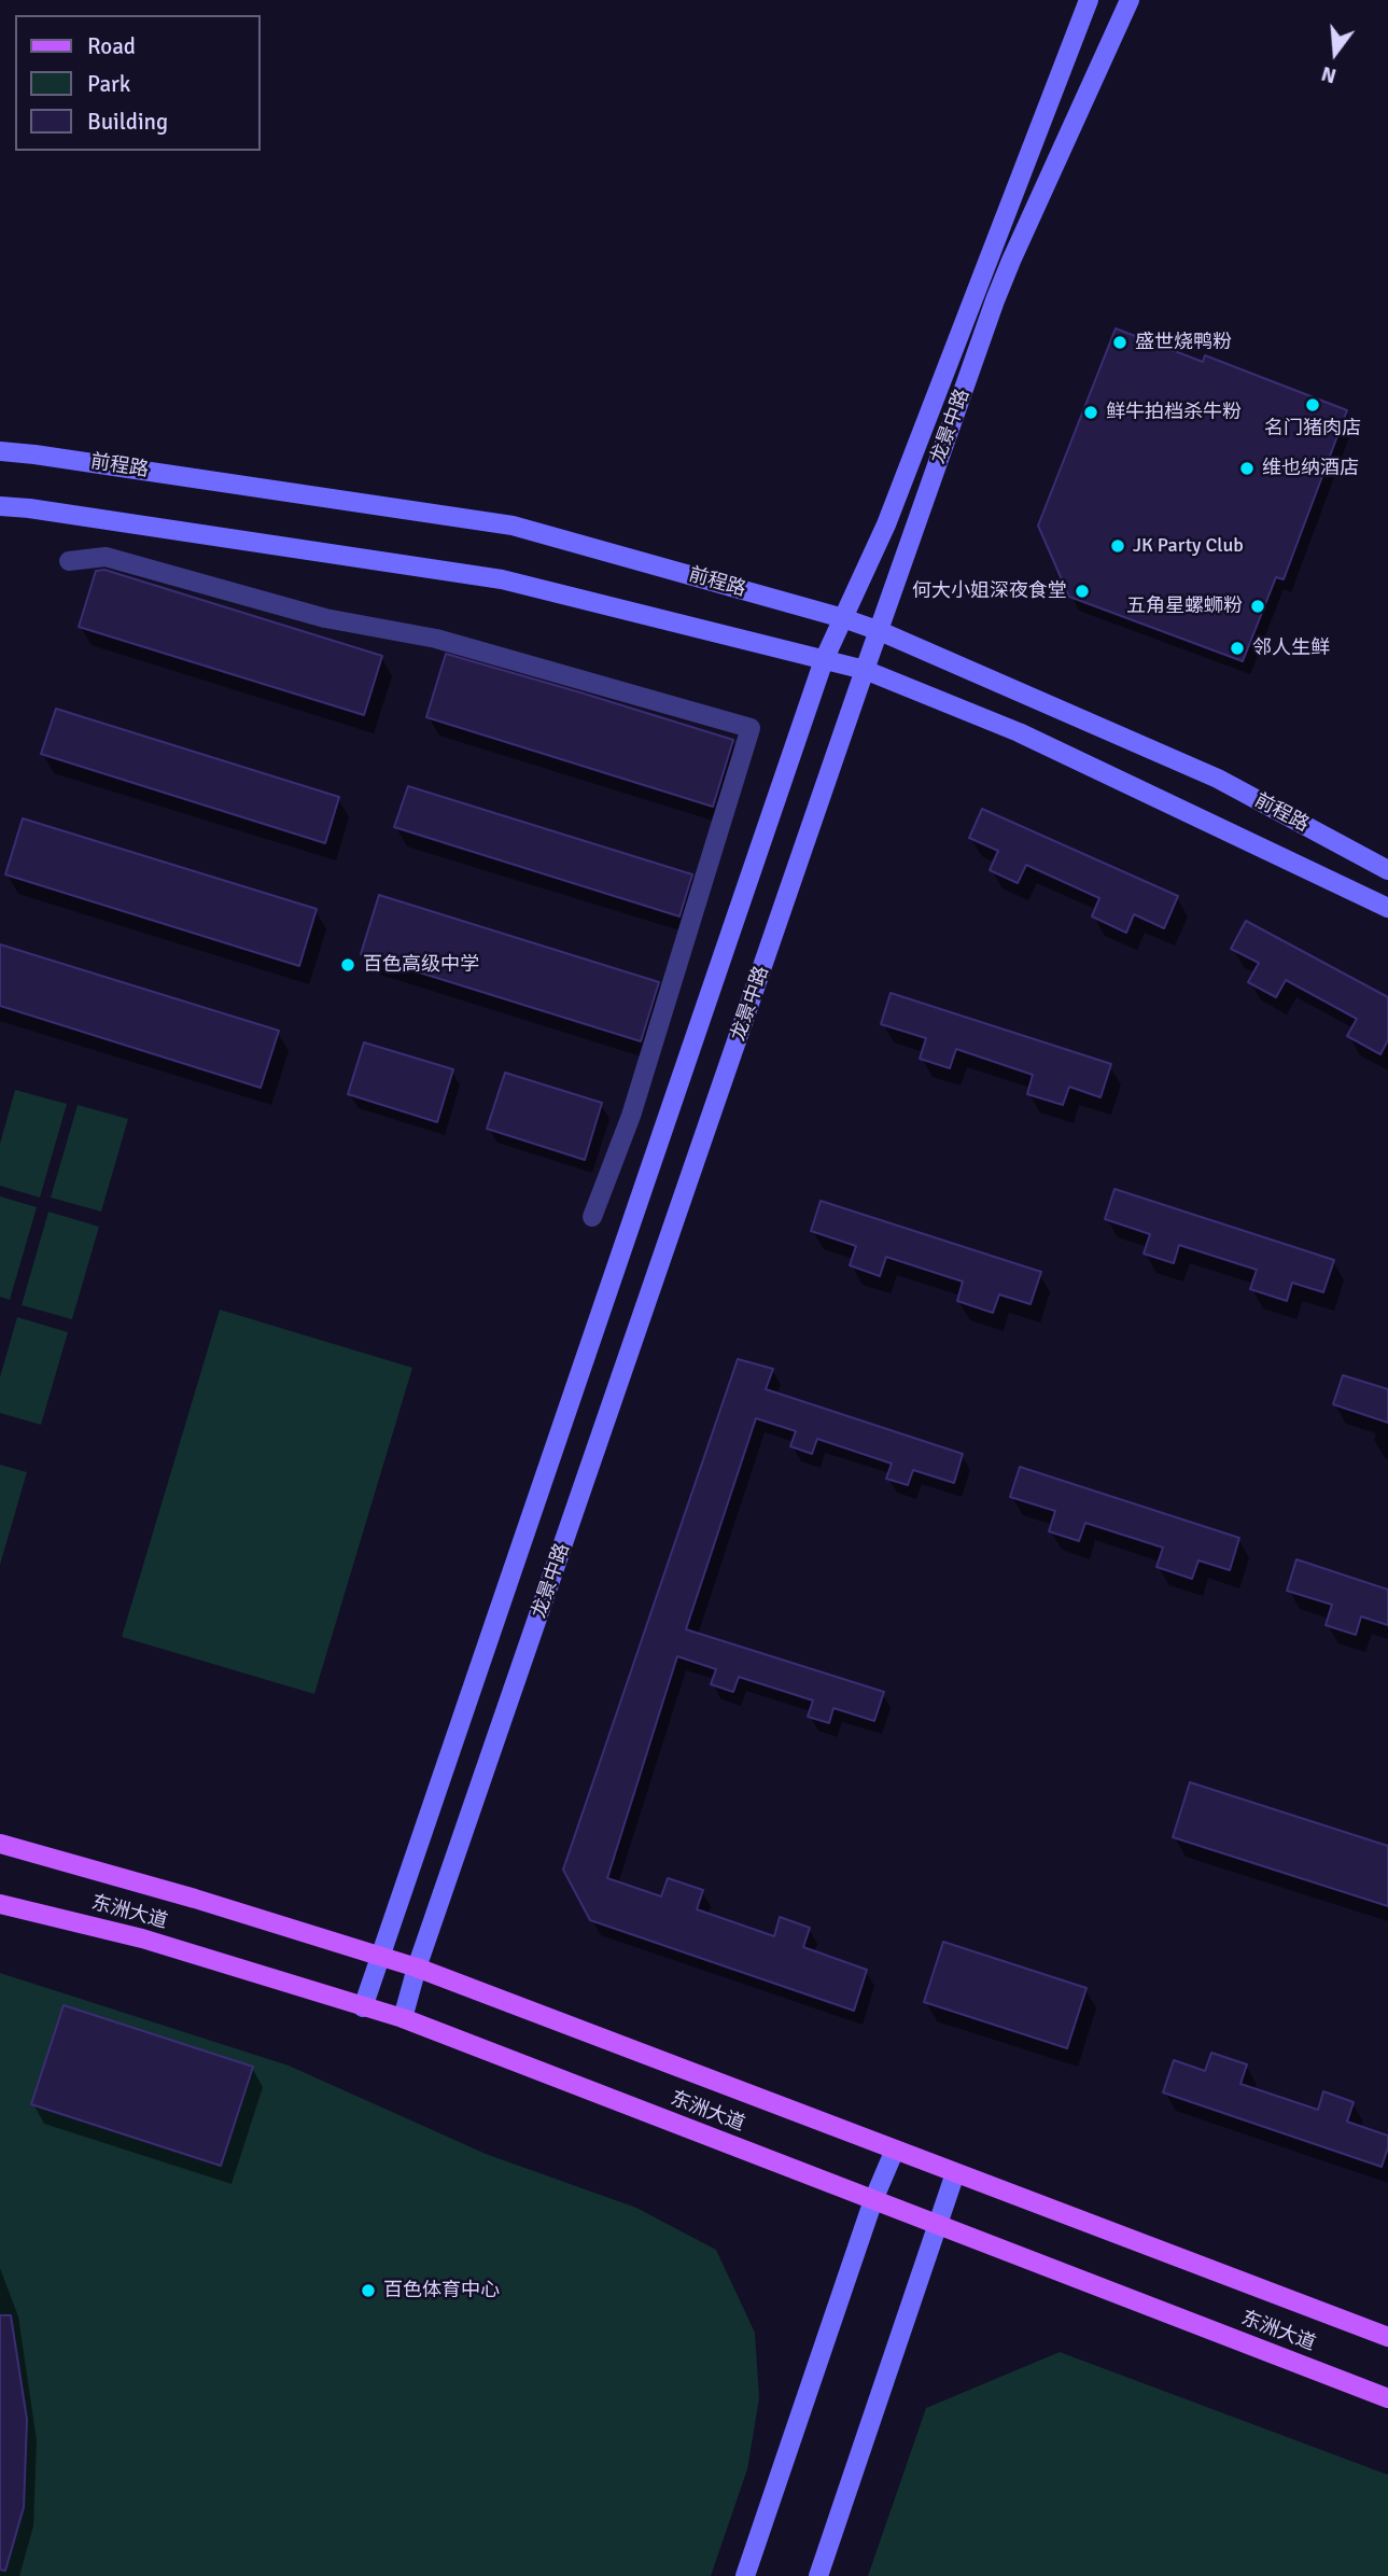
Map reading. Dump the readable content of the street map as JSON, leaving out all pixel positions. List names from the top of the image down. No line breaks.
{"streets":{"main road":["东洲大道"],"street":["龙景中路","前程路"]},"crossings":[["龙景中路","前程路"],["龙景中路","东洲大道"]],"places":["盛世烧鸭粉","名门猪肉店","鲜牛拍档杀牛粉","维也纳酒店","JK Party Club","何大小姐深夜食堂","五角星螺蛳粉","邻人生鲜","百色高级中学","百色体育中心"],"legend":["Road","Park","Building"],"north":"bottom"}
